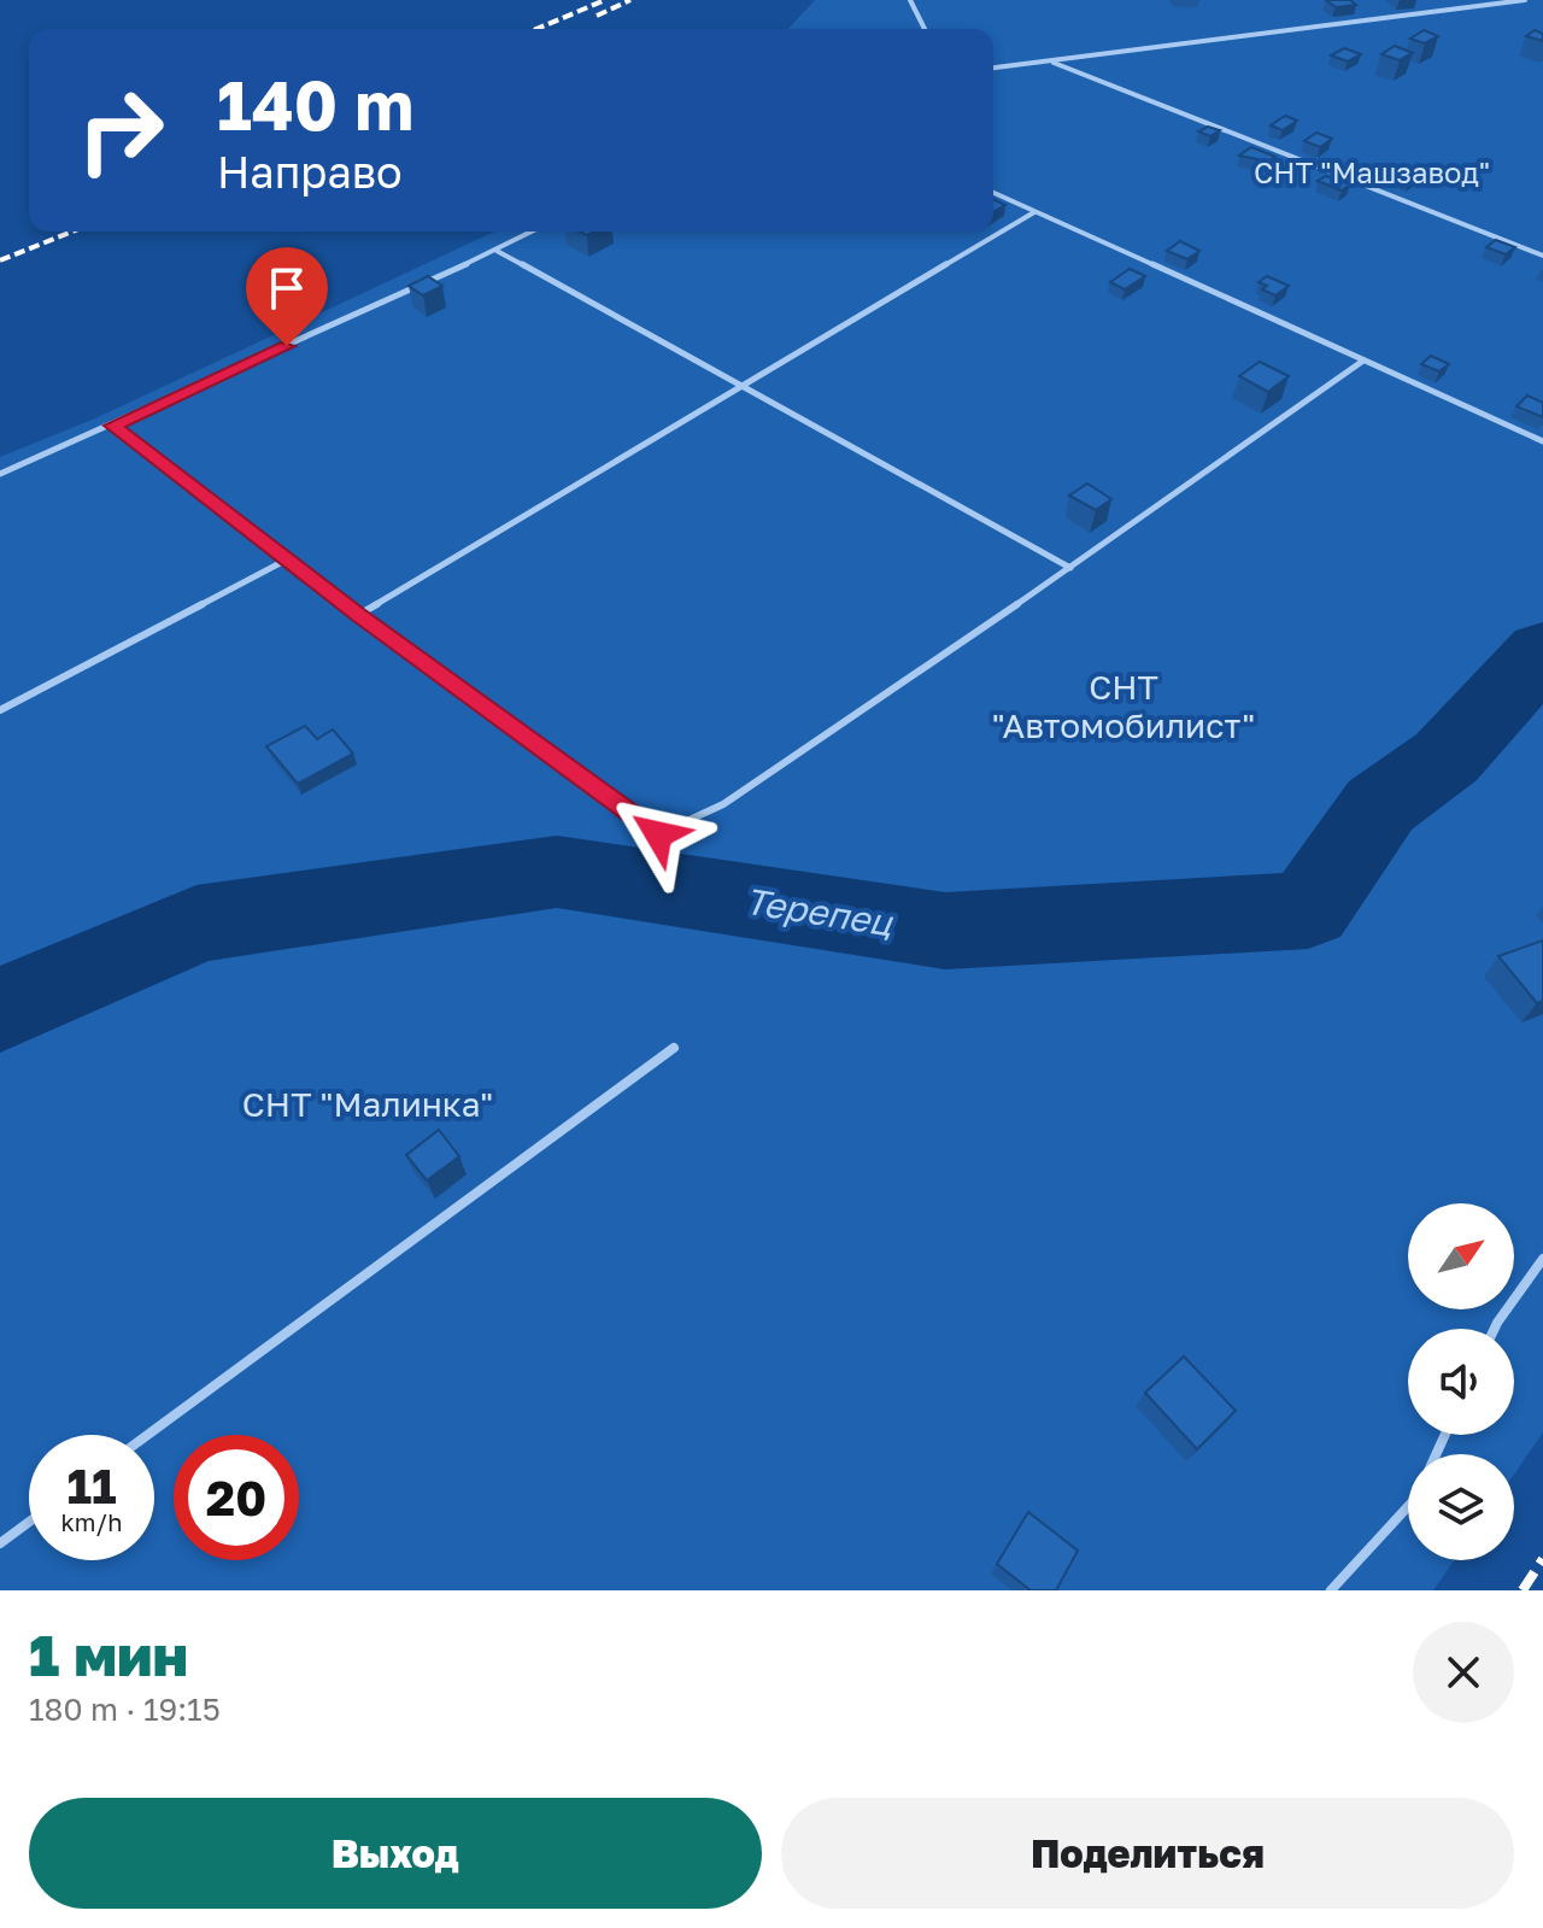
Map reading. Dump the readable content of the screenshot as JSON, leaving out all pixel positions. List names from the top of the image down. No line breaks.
{"water":["Терепец"],"parks":["СНТ \"Машзавод\"","СНТ \"Автомобилист\"","СНТ \"Малинка\""],"north":"top right","page":{"turn":["140 m","Направо"],"speed":"11 km/h","limit":"20","heading":["1 мин","180 m · 19:15"],"buttons":["Выход","Поделиться"]}}
